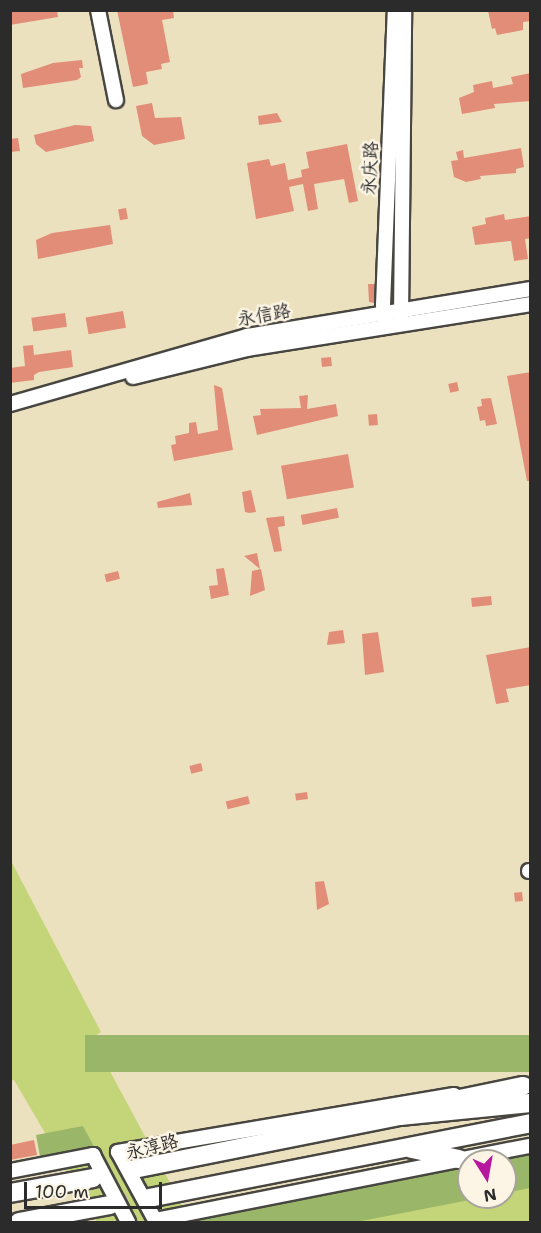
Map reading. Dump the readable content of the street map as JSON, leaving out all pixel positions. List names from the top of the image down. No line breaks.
{"streets":{"main road":["永淳路"],"street":["永庆路","永信路"]},"crossings":[["永庆路","永信路"]],"scale_bar":"100 m","north":"bottom"}
